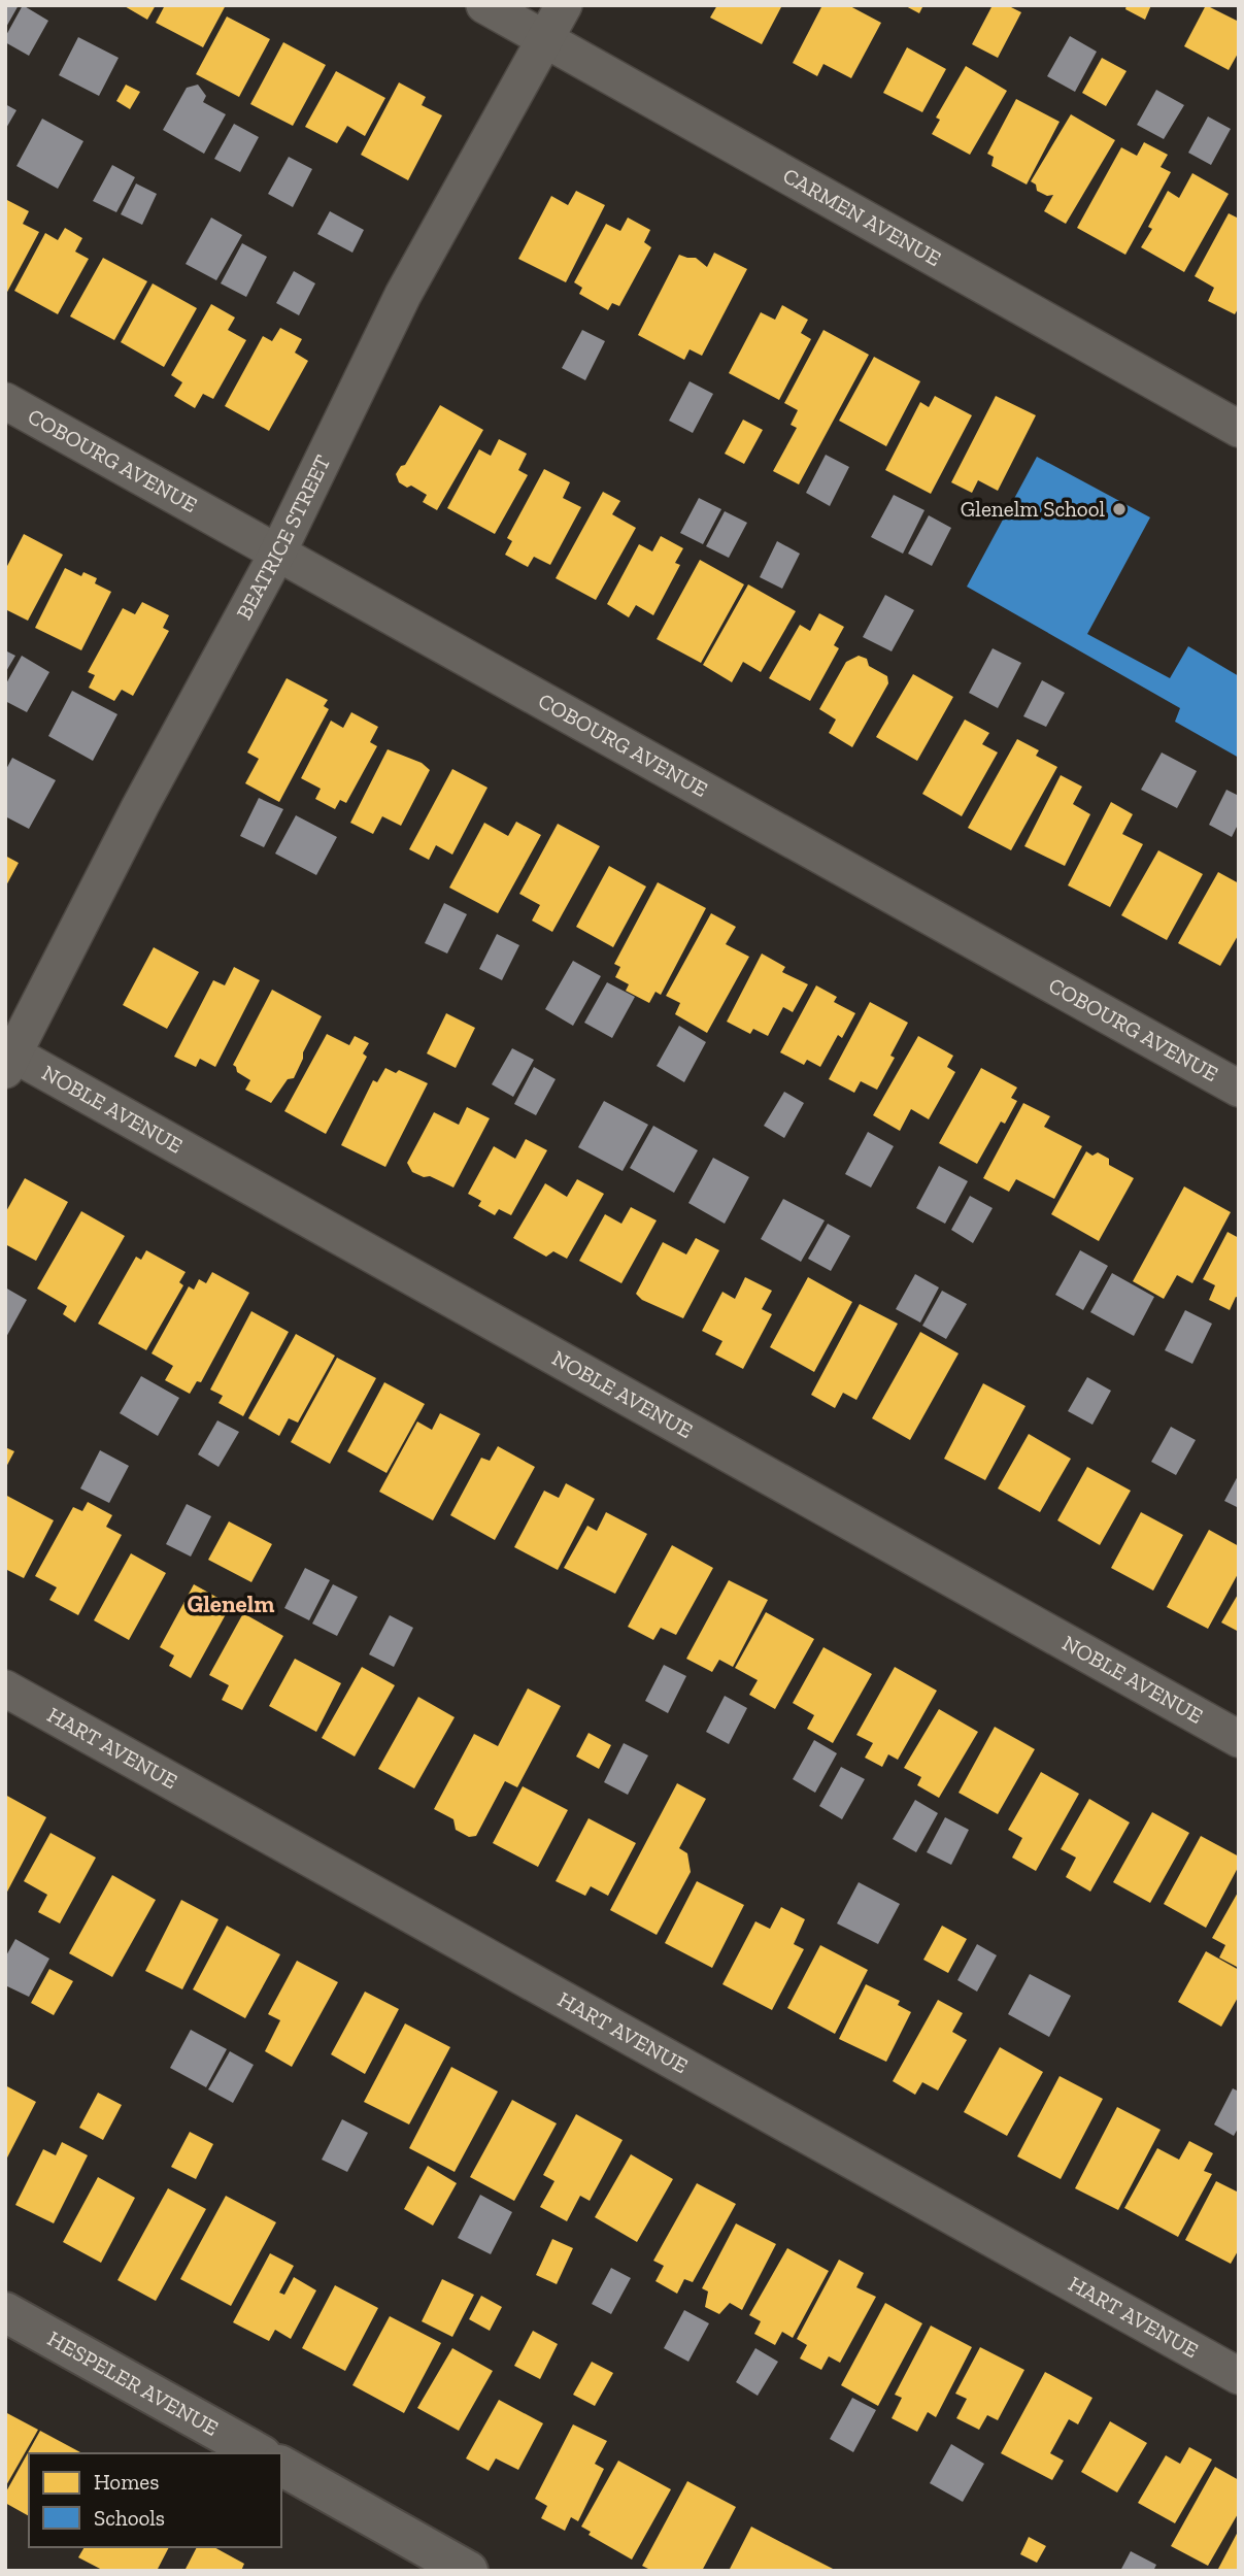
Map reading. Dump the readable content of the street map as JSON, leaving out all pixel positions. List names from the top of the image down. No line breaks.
{"streets":{"main road":["HESPELER AVENUE"],"street":["CARMEN AVENUE","COBOURG AVENUE","BEATRICE STREET","NOBLE AVENUE","HART AVENUE"]},"crossings":[["CARMEN AVENUE","BEATRICE STREET"],["COBOURG AVENUE","BEATRICE STREET"],["BEATRICE STREET","NOBLE AVENUE"]],"districts":["Glenelm"],"places":["Glenelm School"],"legend":["Homes","Schools"]}
